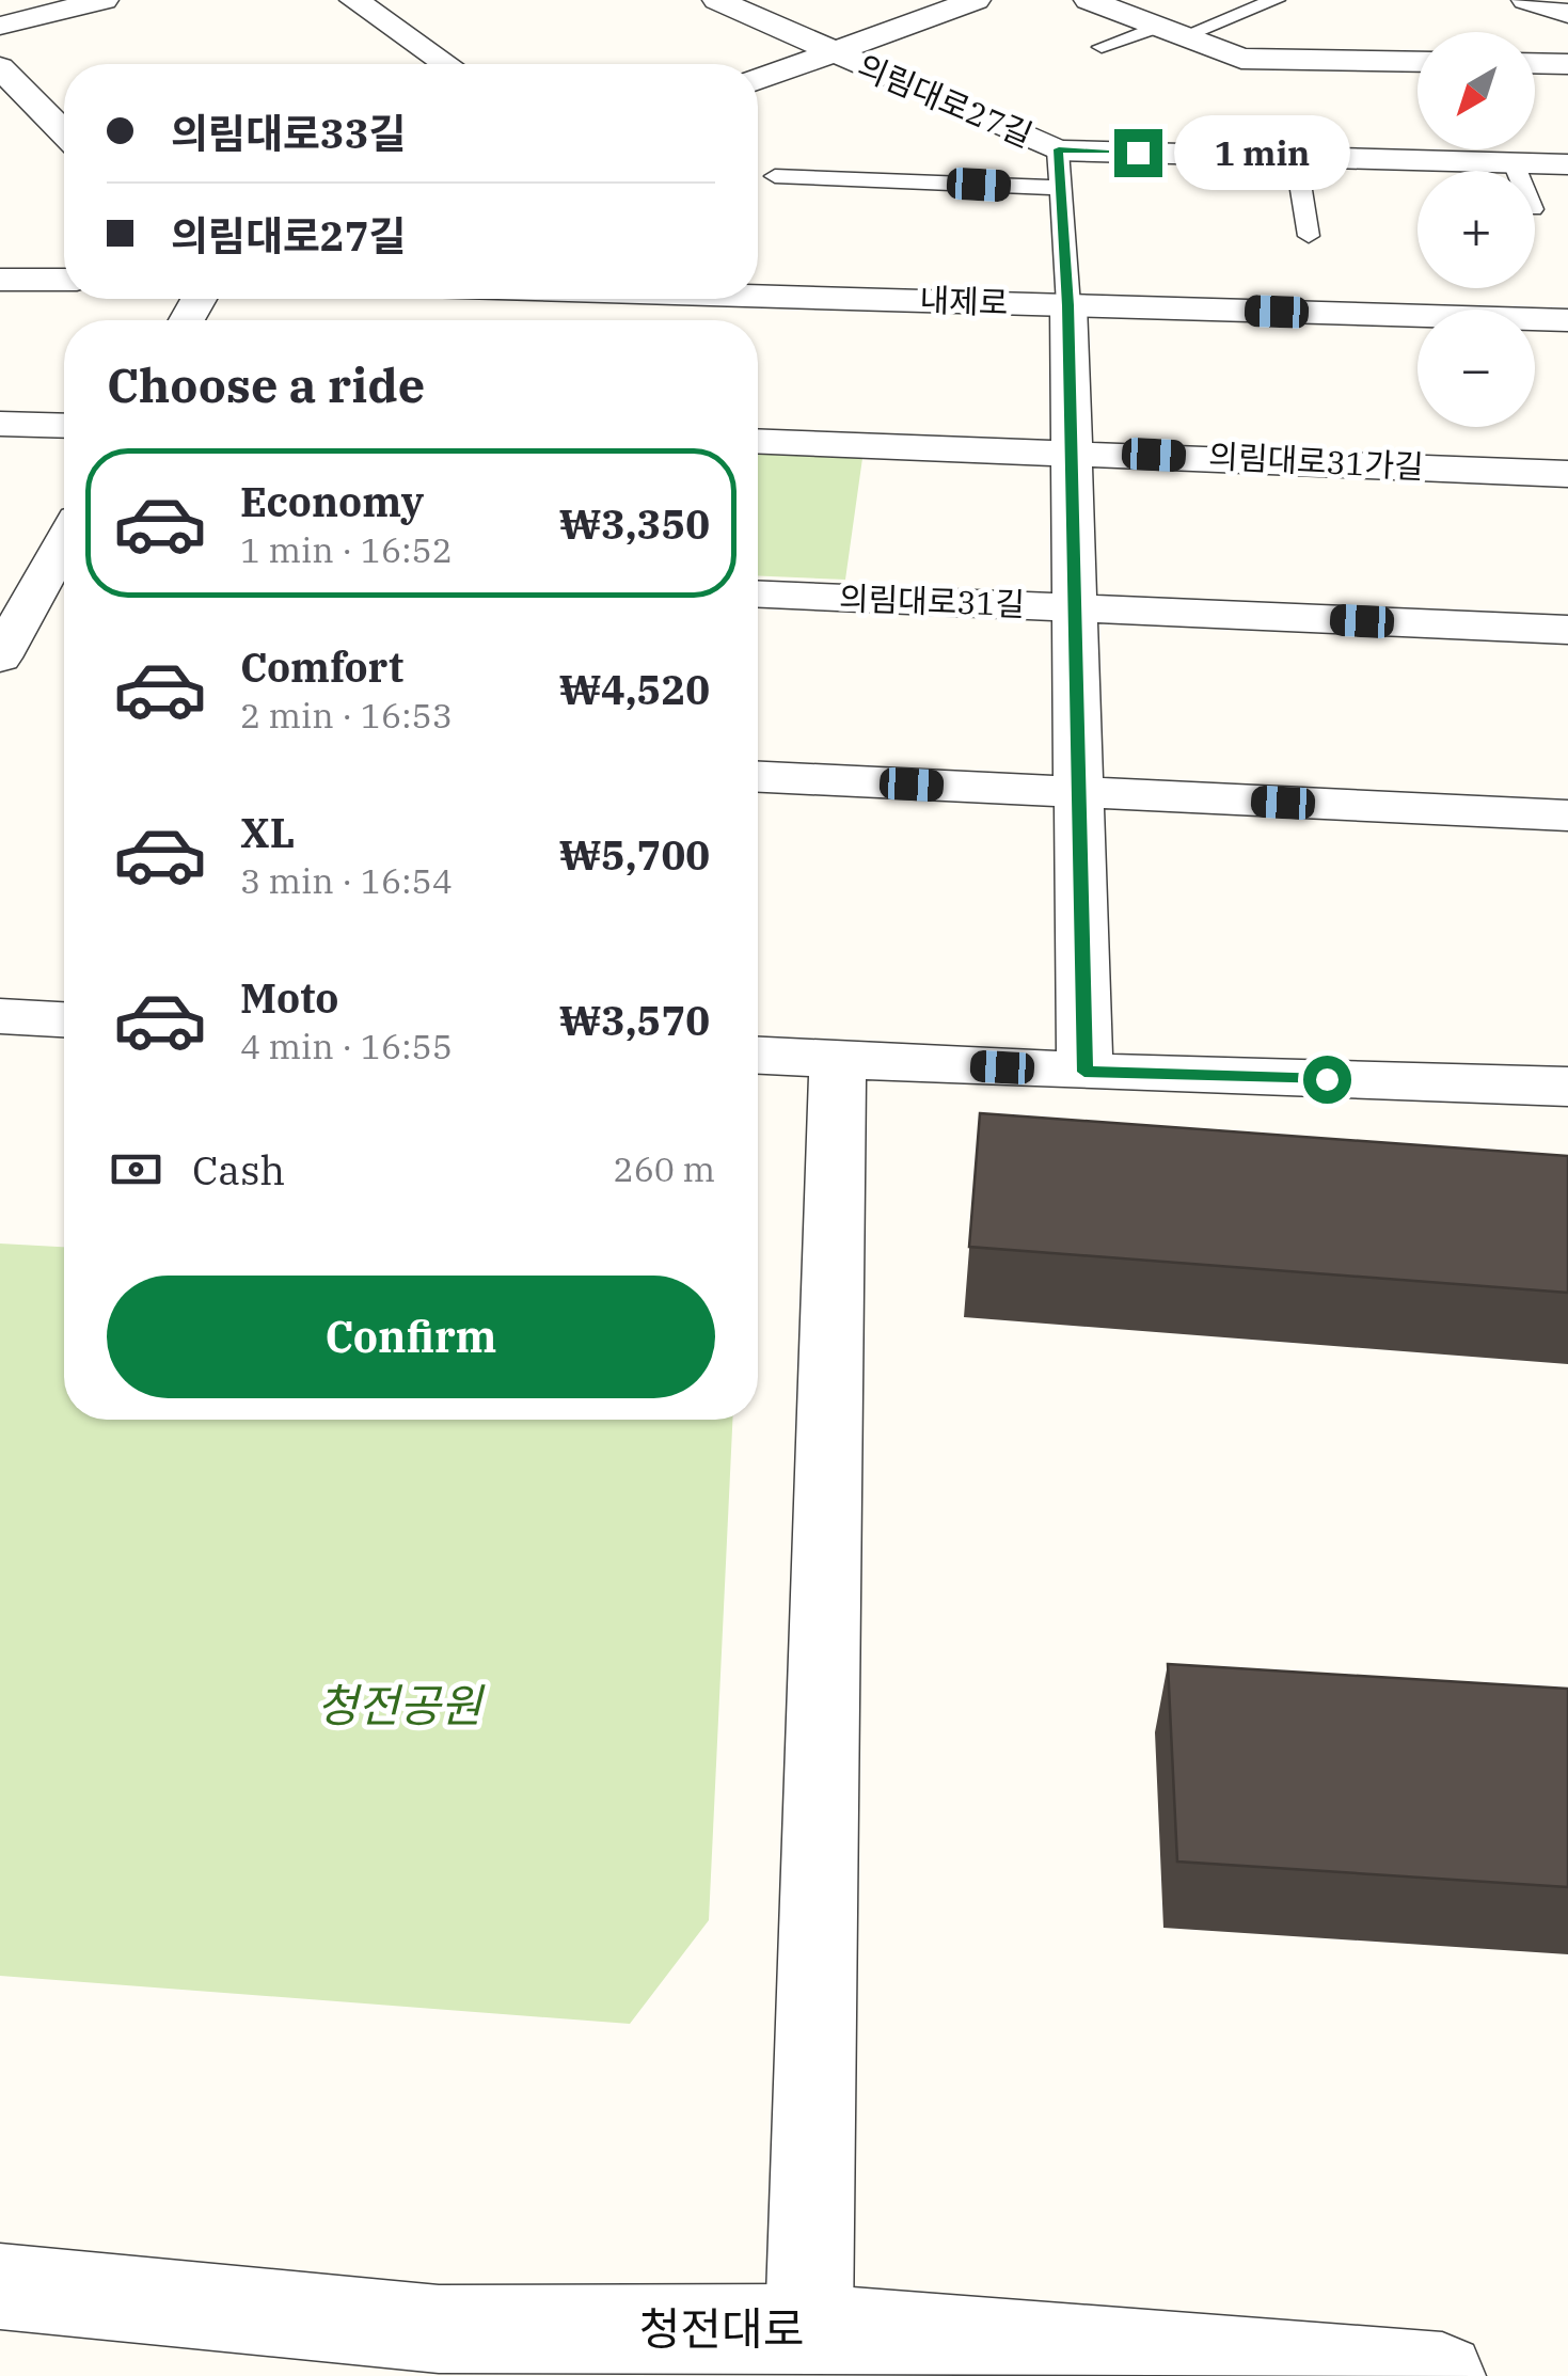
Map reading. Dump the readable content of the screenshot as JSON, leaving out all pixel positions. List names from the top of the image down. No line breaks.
{"streets":{"street":["의림대로27길","내제로","의림대로31가길","의림대로31길","청전대로"]},"parks":["청전공원"],"north":"bottom left","page":{"map_buttons":["+","−"],"banner":["의림대로33길","의림대로27길"],"bubble":"1 min","heading":"Choose a ride","list":[{"name":"Economy","note":"1 min · 16:52","value":"₩3,350"},{"name":"Comfort","note":"2 min · 16:53","value":"₩4,520"},{"name":"XL","note":"3 min · 16:54","value":"₩5,700"},{"name":"Moto","note":"4 min · 16:55","value":"₩3,570"}],"pay":["Cash","260 m"],"buttons":"Confirm"}}
